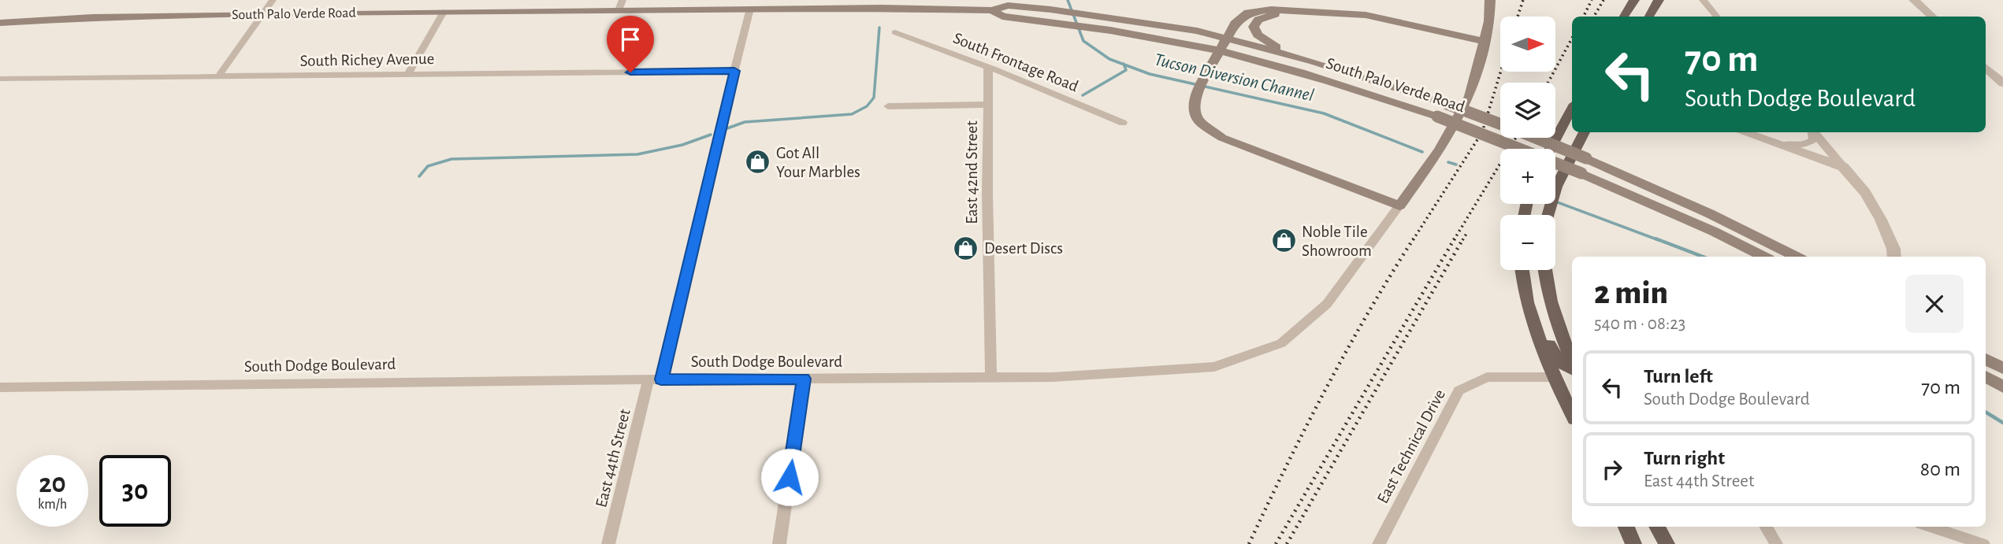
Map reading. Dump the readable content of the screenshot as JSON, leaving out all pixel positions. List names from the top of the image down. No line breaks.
{"streets":{"main road":["South Palo Verde Road"],"street":["South Richey Avenue","South Frontage Road","East 42nd Street","South Dodge Boulevard","East Technical Drive","East 44th Street"]},"crossings":[["South Palo Verde Road","East 44th Street"],["South Richey Avenue","East 44th Street"],["South Frontage Road","East 42nd Street"],["East 42nd Street","South Dodge Boulevard"],["South Dodge Boulevard","East 44th Street"]],"water":["Tucson Diversion Channel"],"places":{"shop":["Got All Your Marbles","Noble Tile Showroom","Desert Discs"]},"north":"right","page":{"map_buttons":["+","−"],"turn":["70 m","South Dodge Boulevard"],"heading":["2 min","540 m · 08:23"],"list":[{"name":"Turn left","note":"South Dodge Boulevard","value":"70 m"},{"name":"Turn right","note":"East 44th Street","value":"80 m"}],"speed":"20 km/h","limit":"30"}}
